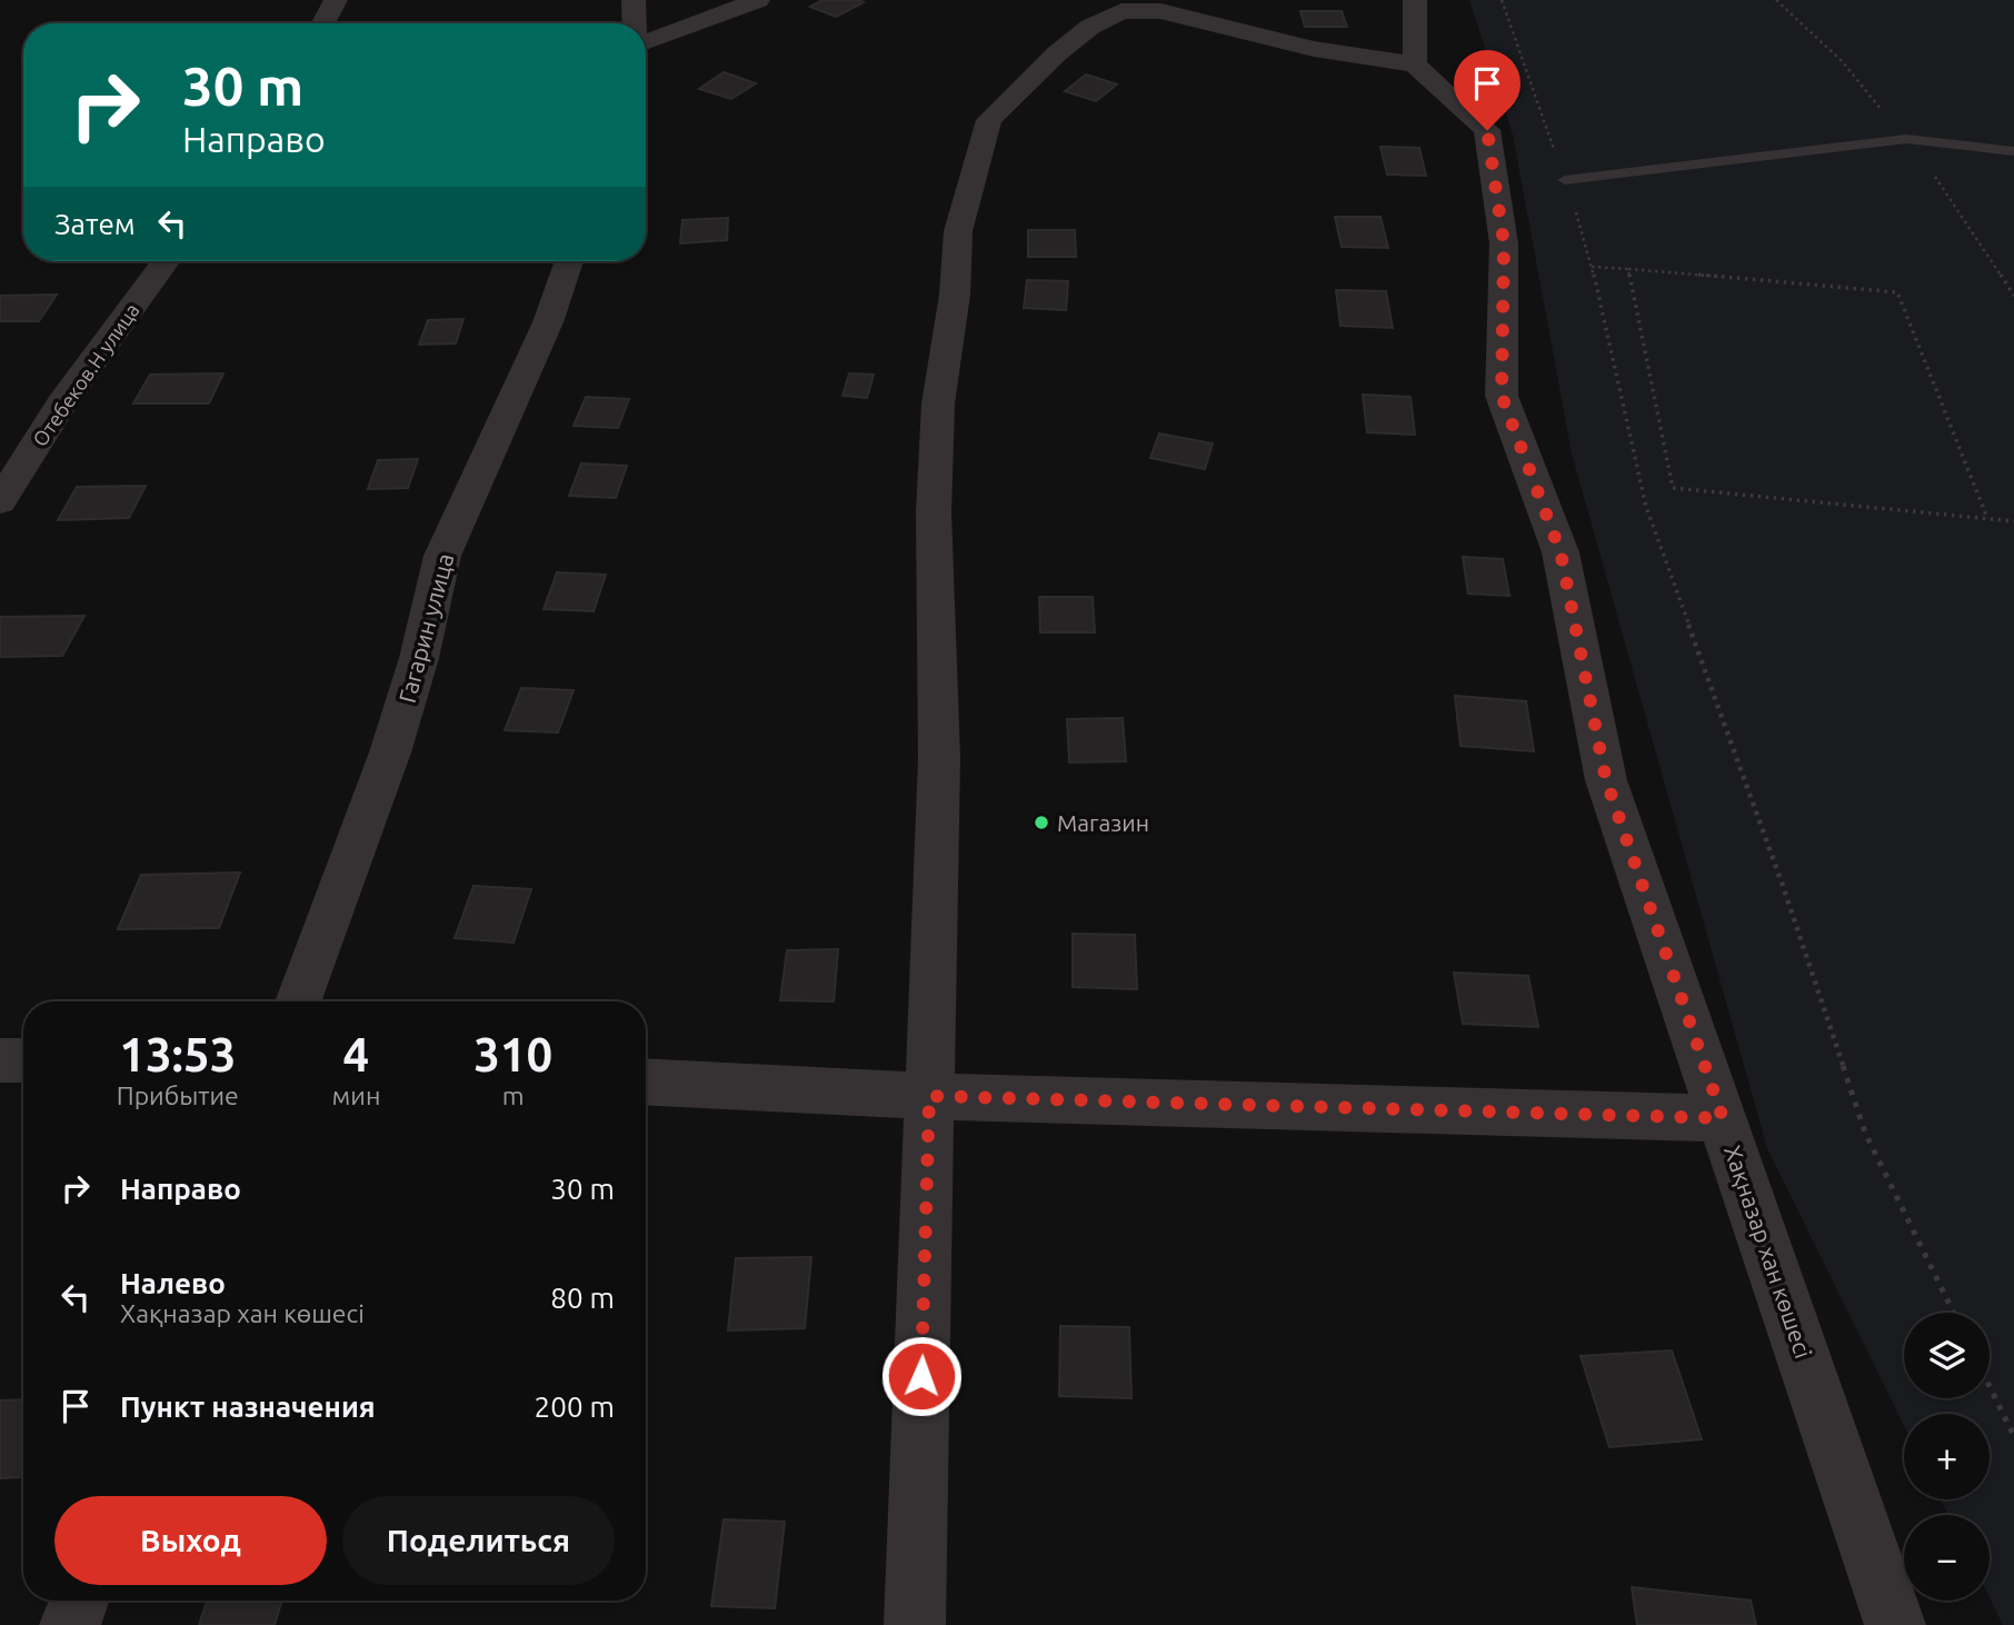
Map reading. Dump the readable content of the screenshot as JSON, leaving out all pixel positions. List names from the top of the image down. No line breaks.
{"streets":{"street":["Отебеков.Н улица","Гагарин улица","Хақназар хан көшесі"]},"places":["Магазин"],"page":{"turn":["30 m","Направо"],"then":"Затем","eta":["13:53","Прибытие","4","мин","310","m"],"list":[{"name":"Направо","value":"30 m"},{"name":"Налево","note":"Хақназар хан көшесі","value":"80 m"},{"name":"Пункт назначения","value":"200 m"}],"map_buttons":["+","−"],"buttons":["Выход","Поделиться"]}}
